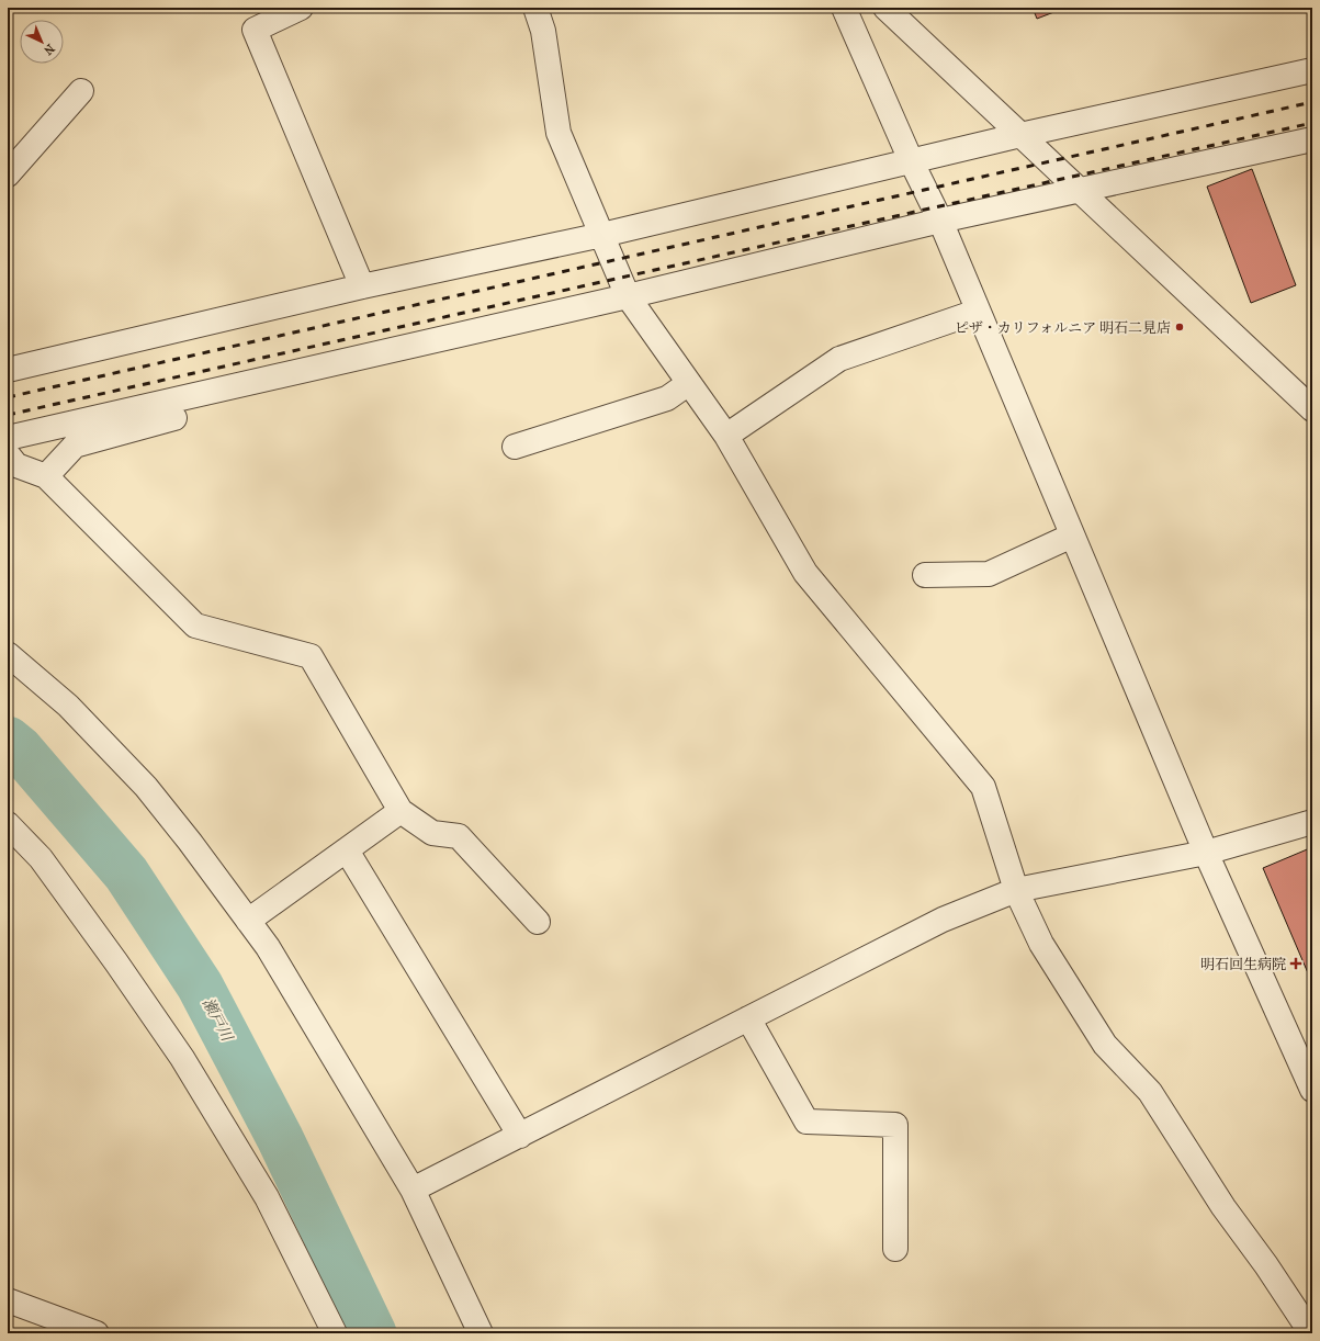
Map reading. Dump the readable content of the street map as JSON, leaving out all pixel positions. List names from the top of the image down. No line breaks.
{"water":["瀬戸川"],"places":{"other":["ピザ・カリフォルニア 明石二見店"],"health":["明石回生病院"]},"north":"bottom right"}
